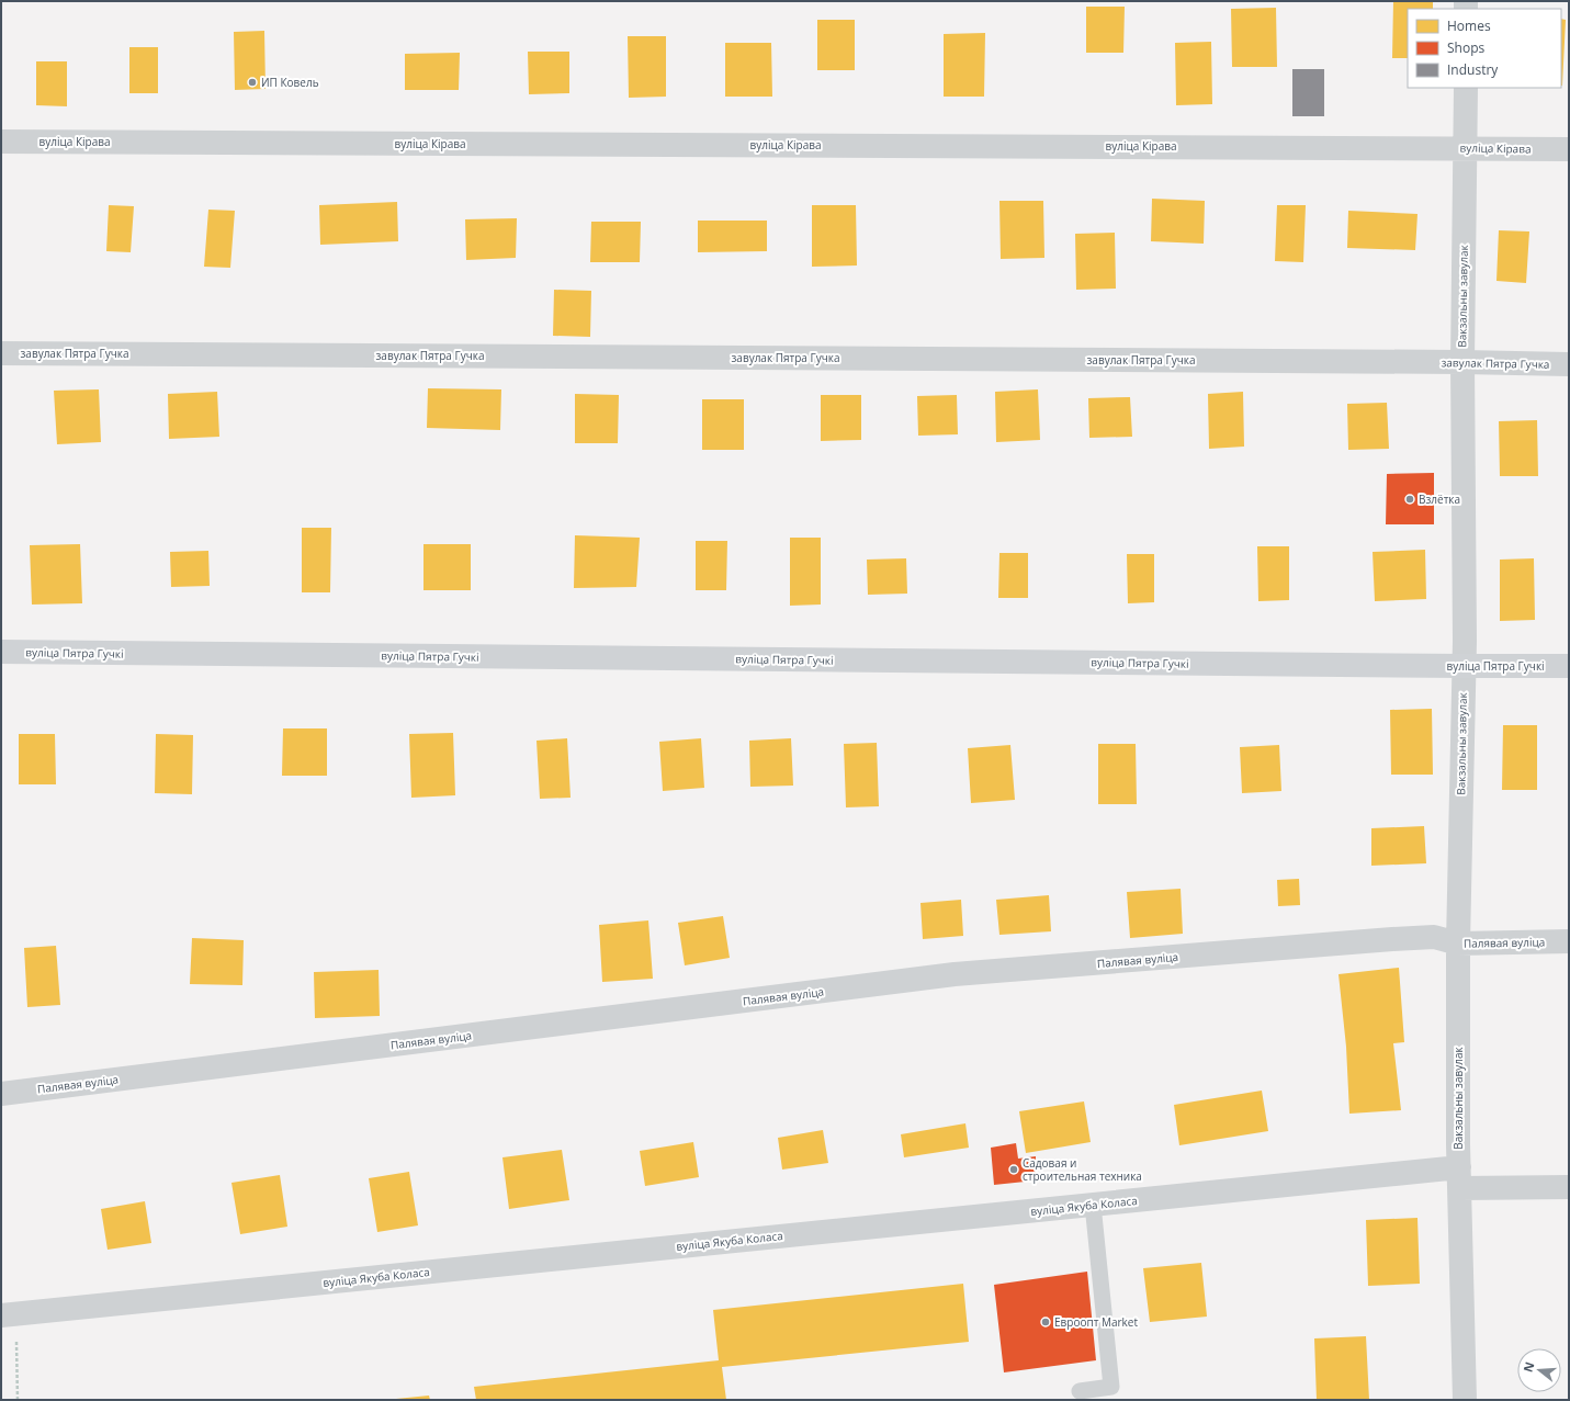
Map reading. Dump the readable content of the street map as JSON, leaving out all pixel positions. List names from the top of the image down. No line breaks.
{"streets":{"street":["вуліца Кірава","Вакзальны завулак","завулак Пятра Гучка","вуліца Пятра Гучкі","Палявая вуліца","вуліца Якуба Коласа"]},"crossings":[["вуліца Кірава","Вакзальны завулак"],["Вакзальны завулак","завулак Пятра Гучка"],["Вакзальны завулак","вуліца Пятра Гучкі"],["Вакзальны завулак","Палявая вуліца"],["Вакзальны завулак","вуліца Якуба Коласа"]],"places":["ИП Ковель","Взлётка","Садовая и строительная техника","Евроопт Market"],"legend":["Homes","Shops","Industry"],"north":"left"}
